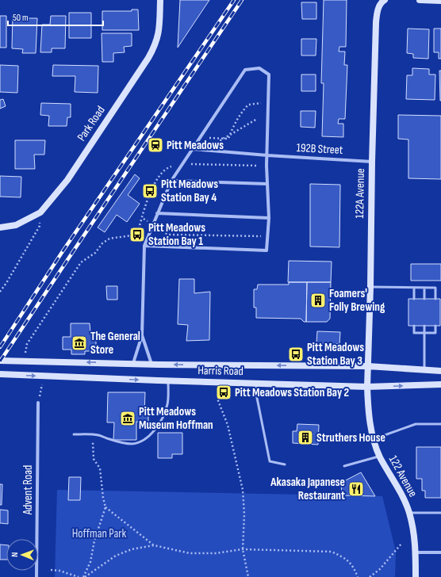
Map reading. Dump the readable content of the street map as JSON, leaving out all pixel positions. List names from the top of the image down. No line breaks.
{"streets":{"street":["Park Road","192B Street","122A Avenue","Harris Road","122 Avenue","Advent Road"]},"crossings":[["192B Street","122A Avenue"],["122A Avenue","Harris Road"],["122A Avenue","122 Avenue"],["Harris Road","122 Avenue"]],"parks":["Hoffman Park"],"places":{"station":["Pitt Meadows"],"bus stop":["Pitt Meadows Station Bay 4","Pitt Meadows Station Bay 1","Pitt Meadows Station Bay 3","Pitt Meadows Station Bay 2"],"building":["Foamers' Folly Brewing","Struthers House"],"museum":["The General Store","Pitt Meadows Museum Hoffman"],"restaurant":["Akasaka Japanese Restaurant"]},"scale_bar":"50 m","north":"left"}
